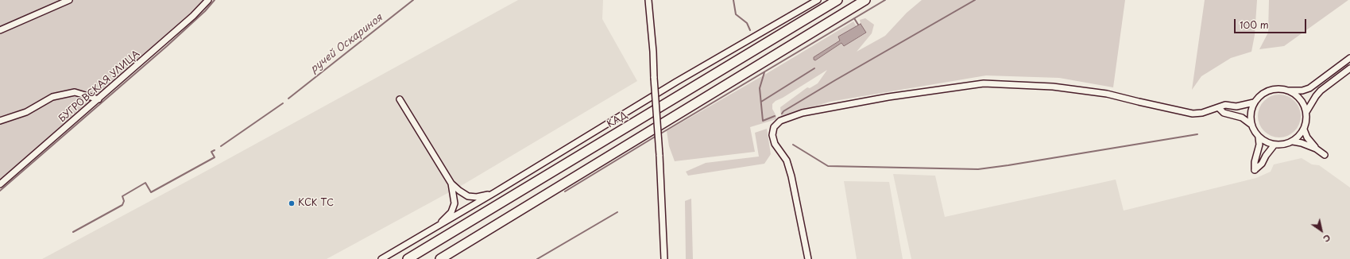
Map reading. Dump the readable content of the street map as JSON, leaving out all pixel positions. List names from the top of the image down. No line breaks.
{"streets":{"highway":["КАД"],"street":["БУГРОВСКАЯ УЛИЦА"]},"water":["ручей Оскариноя"],"places":["КСК ТС"],"scale_bar":"100 m","north":"bottom right"}
